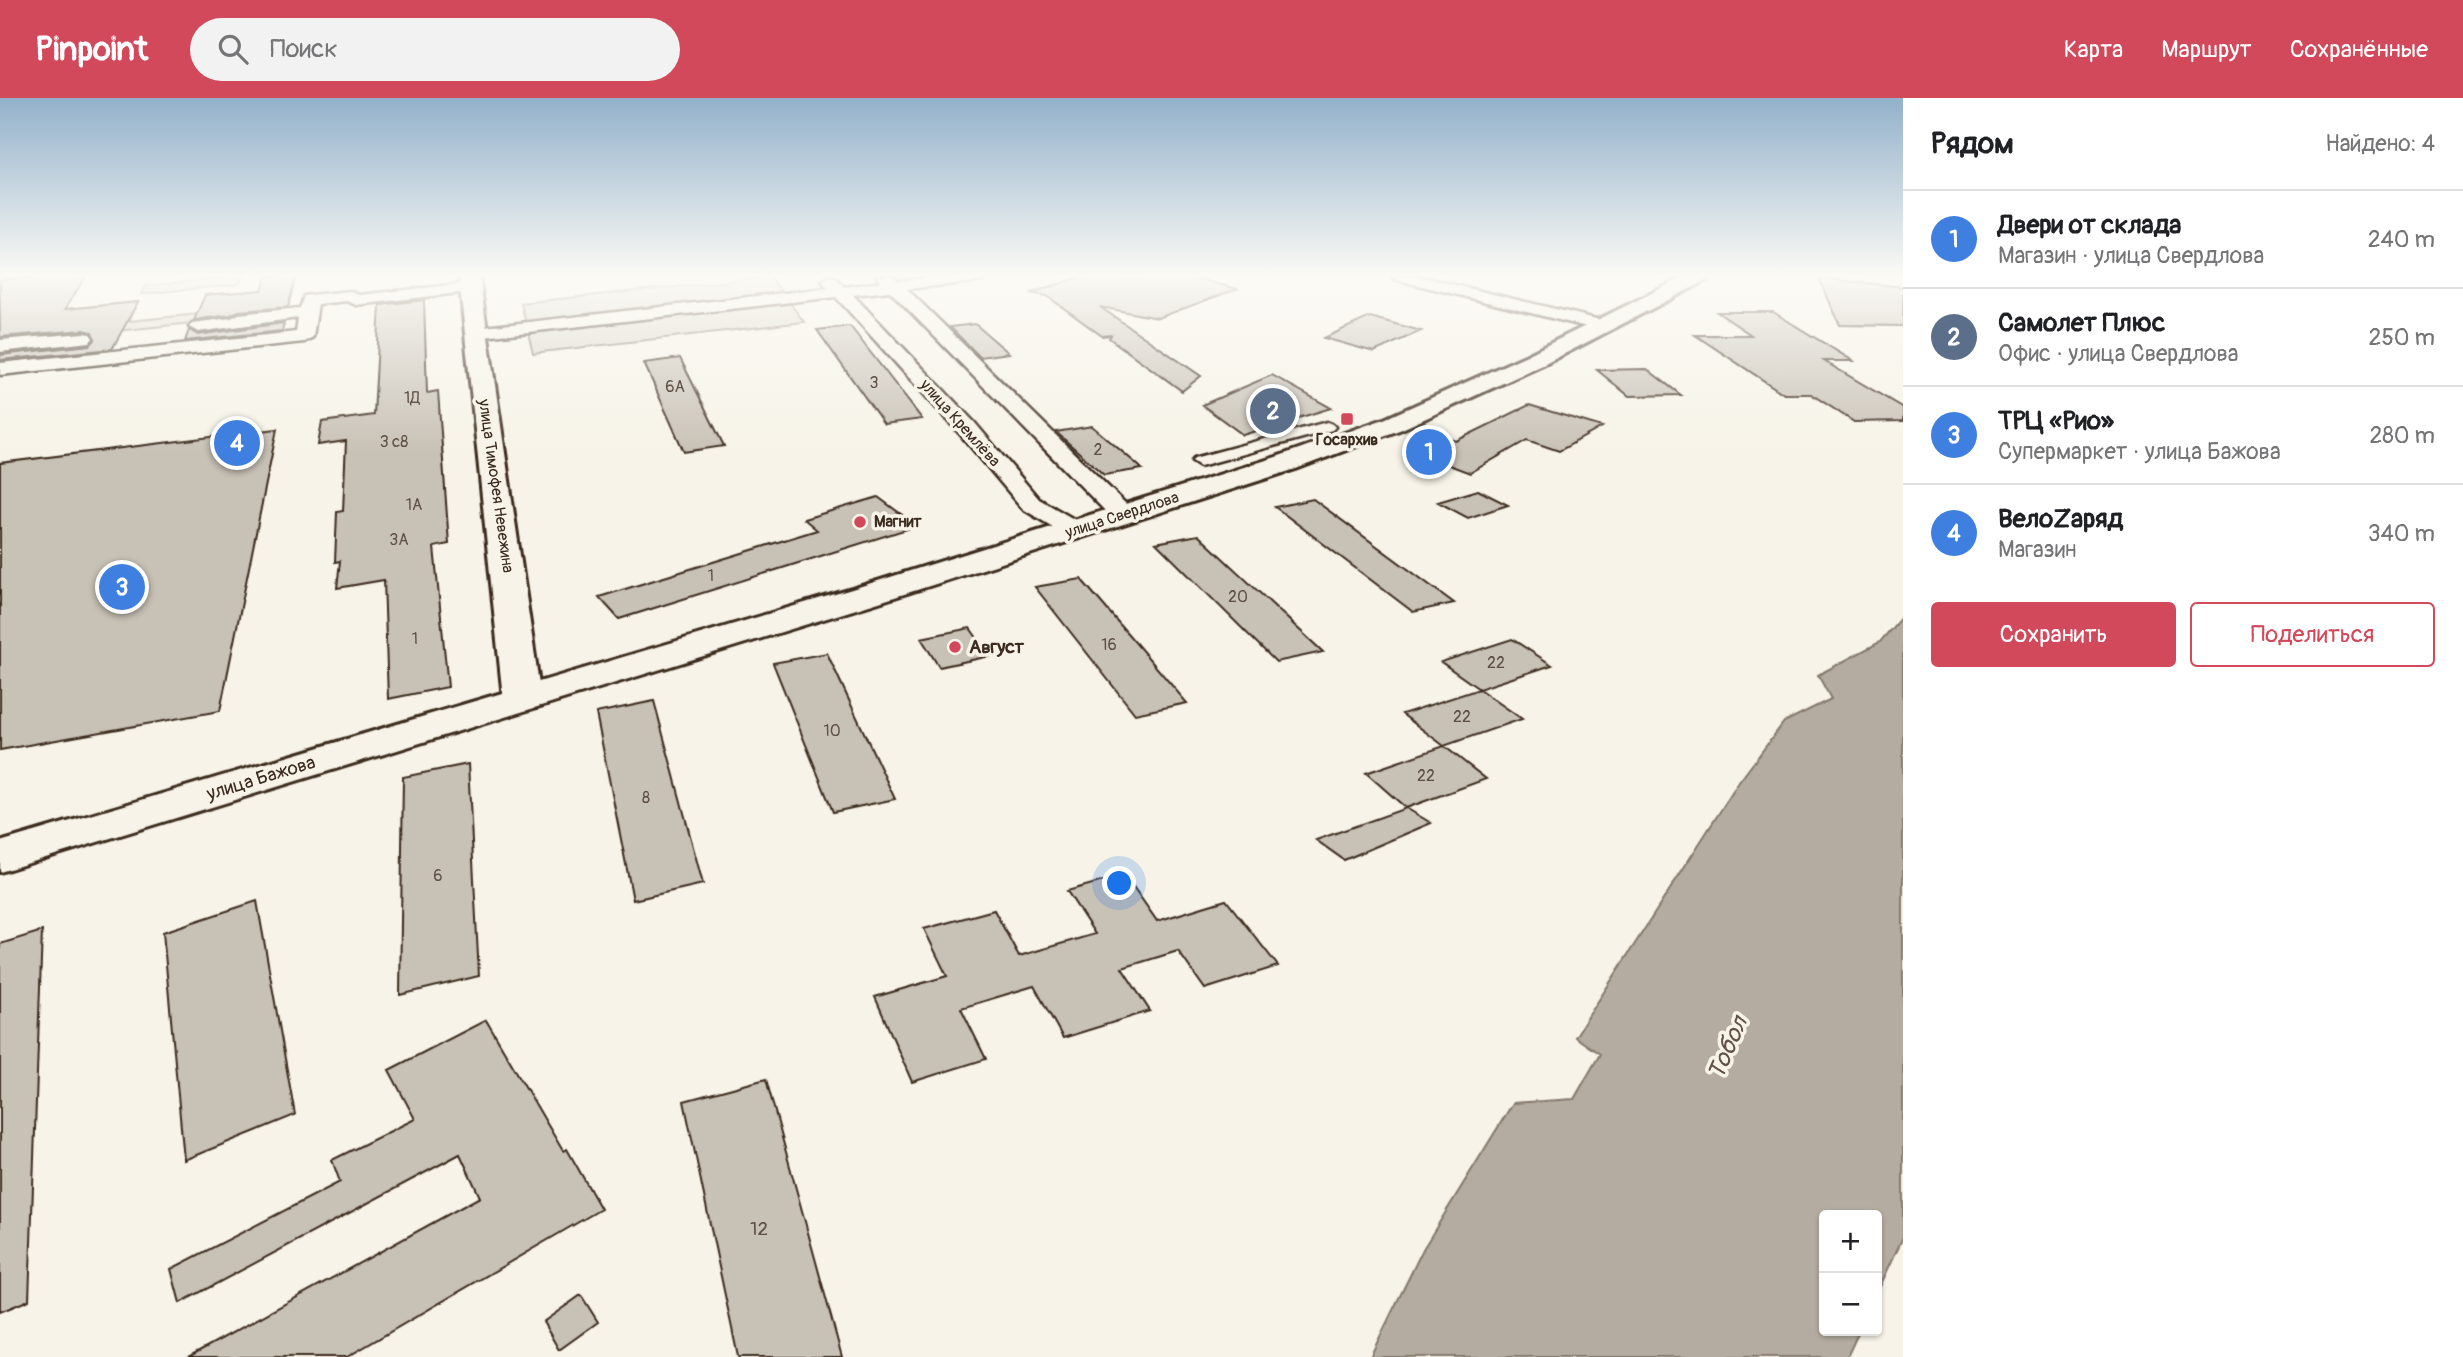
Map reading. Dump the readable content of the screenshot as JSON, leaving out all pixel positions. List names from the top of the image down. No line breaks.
{"streets":{"main road":["улица Тимофея Невежина","улица Свердлова","улица Бажова"],"street":["улица Кремлёва"]},"crossings":[["улица Кремлёва","улица Свердлова"],["улица Тимофея Невежина","улица Свердлова"],["улица Тимофея Невежина","улица Бажова"],["улица Свердлова","улица Бажова"]],"water":["Тобол"],"places":{"transit":["Госархив"],"other":["Магнит","Август"]},"house_numbers":["3","6А","1Д","3 с8","2","1А","3А","1","20","1","16","22","22","10","22","8","6","12"],"page":{"header":"Pinpoint","search":"Поиск","nav":["Карта","Маршрут","Сохранённые"],"heading":["Рядом","Найдено: 4"],"list":[{"mark":"1","name":"Двери от склада","note":"Магазин · улица Свердлова","value":"240 m"},{"mark":"2","name":"Самолет Плюс","note":"Офис · улица Свердлова","value":"250 m"},{"mark":"3","name":"ТРЦ «Рио»","note":"Супермаркет · улица Бажова","value":"280 m"},{"mark":"4","name":"ВелоZаряд","note":"Магазин","value":"340 m"}],"pins":["2","4","1","3"],"buttons":["Сохранить","Поделиться"],"map_buttons":["+","−"]}}
